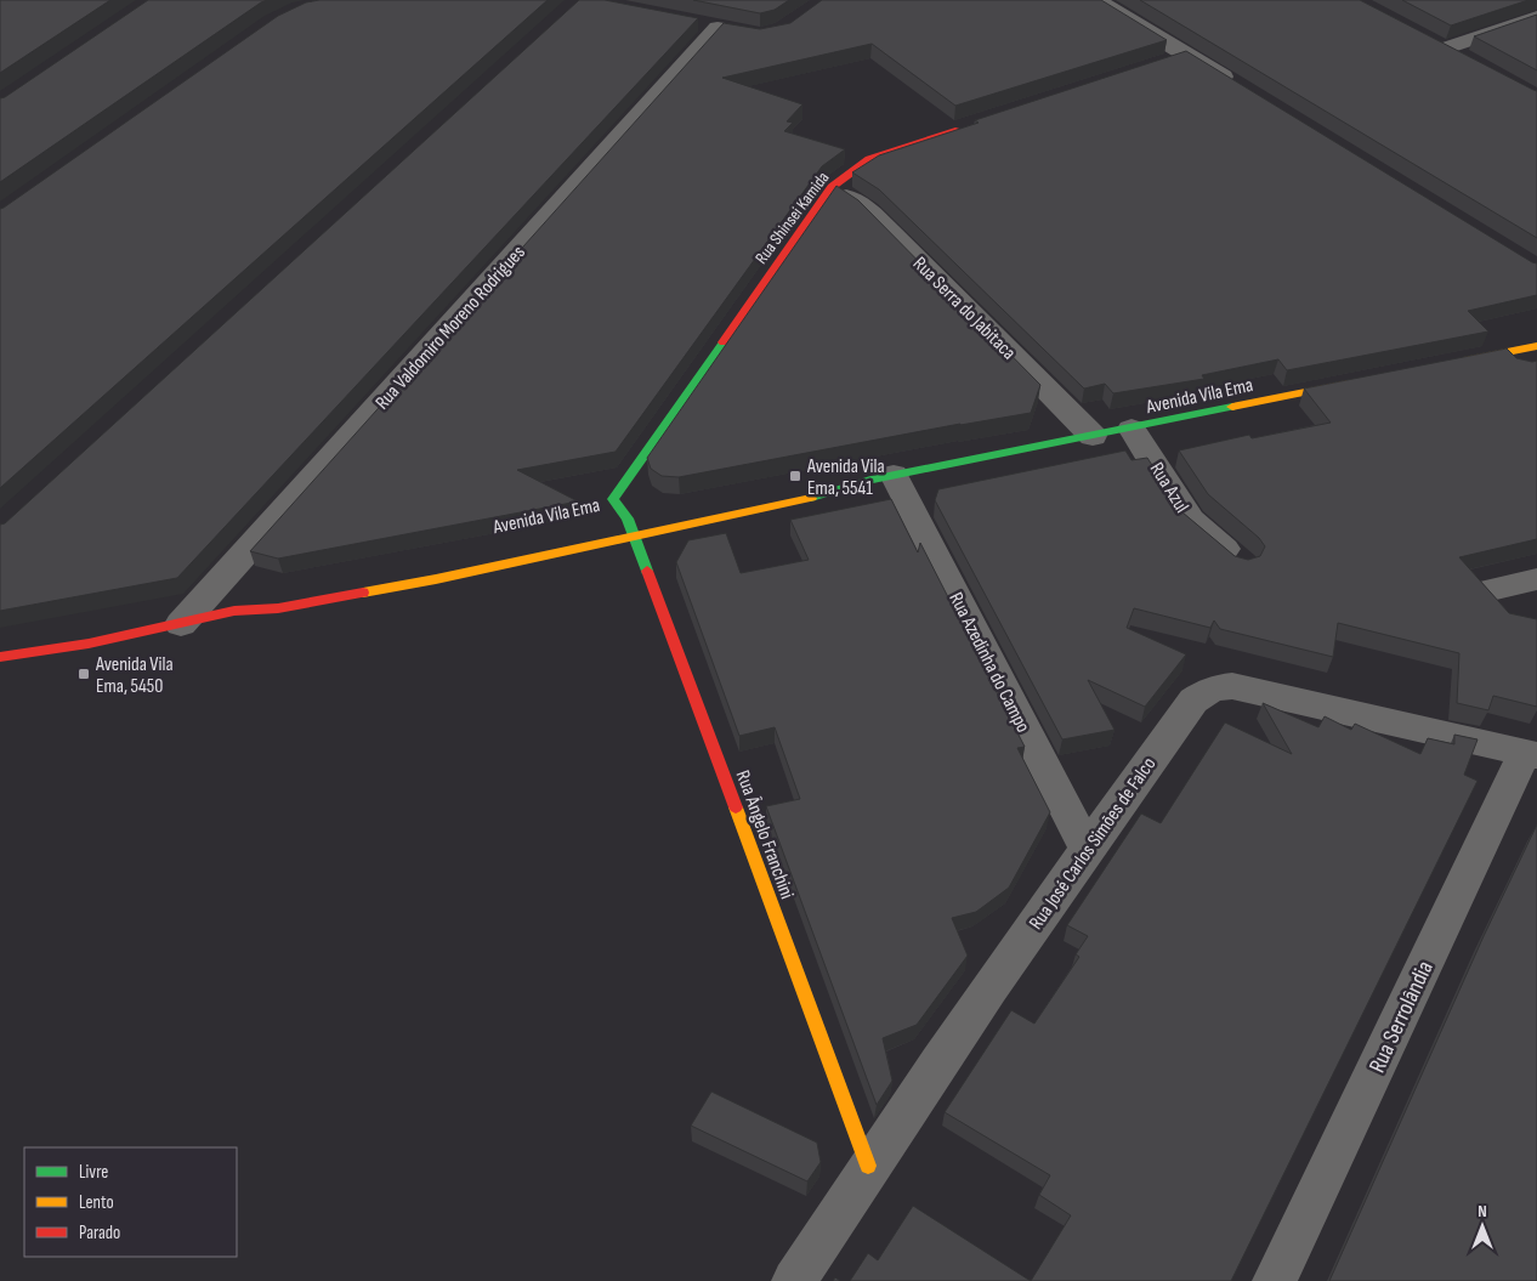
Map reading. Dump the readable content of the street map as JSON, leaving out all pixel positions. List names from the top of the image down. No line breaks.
{"streets":{"street":["Rua Shinsei Kamida","Rua Serra do Jabitaca","Rua Valdomiro Moreno Rodrigues","Avenida Vila Ema","Rua Azul","Rua Azedinha do Campo","Rua Ângelo Franchini","Rua José Carlos Simões de Falco","Rua Serrolândia"]},"crossings":[["Rua Shinsei Kamida","Rua Serra do Jabitaca"],["Rua Shinsei Kamida","Avenida Vila Ema"],["Rua Shinsei Kamida","Rua Ângelo Franchini"],["Rua Serra do Jabitaca","Avenida Vila Ema"],["Rua Valdomiro Moreno Rodrigues","Avenida Vila Ema"],["Avenida Vila Ema","Rua Azul"],["Avenida Vila Ema","Rua Azedinha do Campo"],["Avenida Vila Ema","Rua Ângelo Franchini"],["Rua Azedinha do Campo","Rua José Carlos Simões de Falco"],["Rua Ângelo Franchini","Rua José Carlos Simões de Falco"],["Rua José Carlos Simões de Falco","Rua Serrolândia"]],"places":{"transit":["Avenida Vila Ema, 5541","Avenida Vila Ema, 5450"]},"legend":["Livre","Lento","Parado"],"north":"top"}
